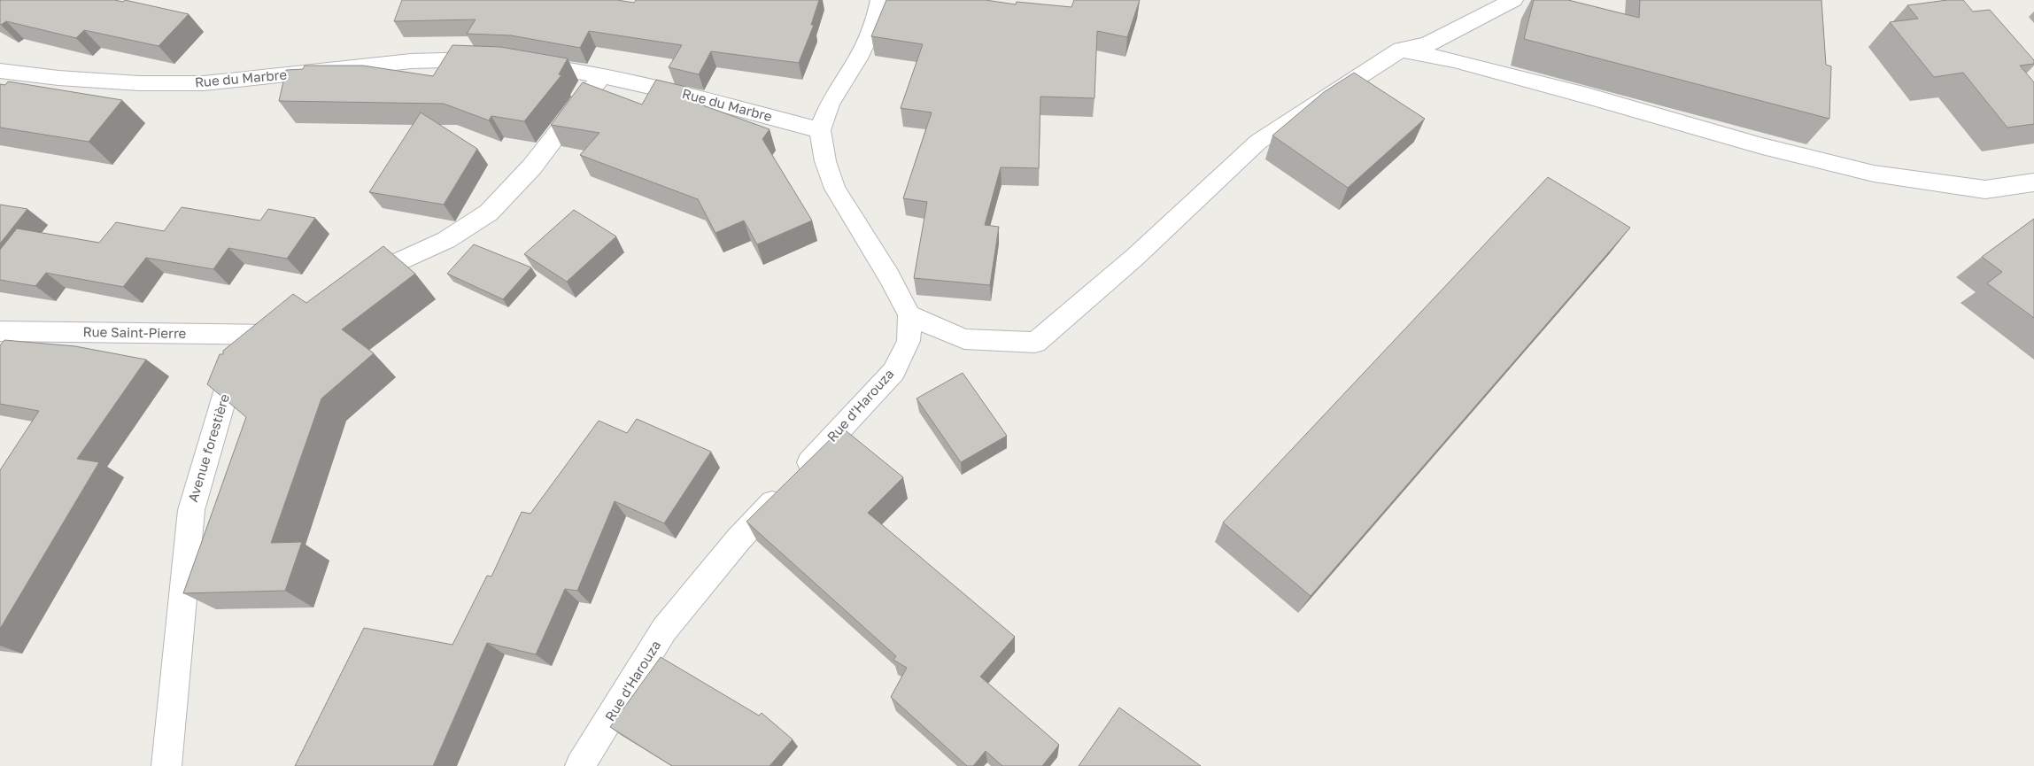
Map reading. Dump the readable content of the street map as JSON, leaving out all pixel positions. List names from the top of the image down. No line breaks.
{"streets":{"street":["Rue du Marbre","Rue Saint-Pierre","Rue d'Harouza","Avenue forestière"]},"crossings":[["Rue du Marbre","Rue d'Harouza"],["Rue Saint-Pierre","Avenue forestière"]]}
